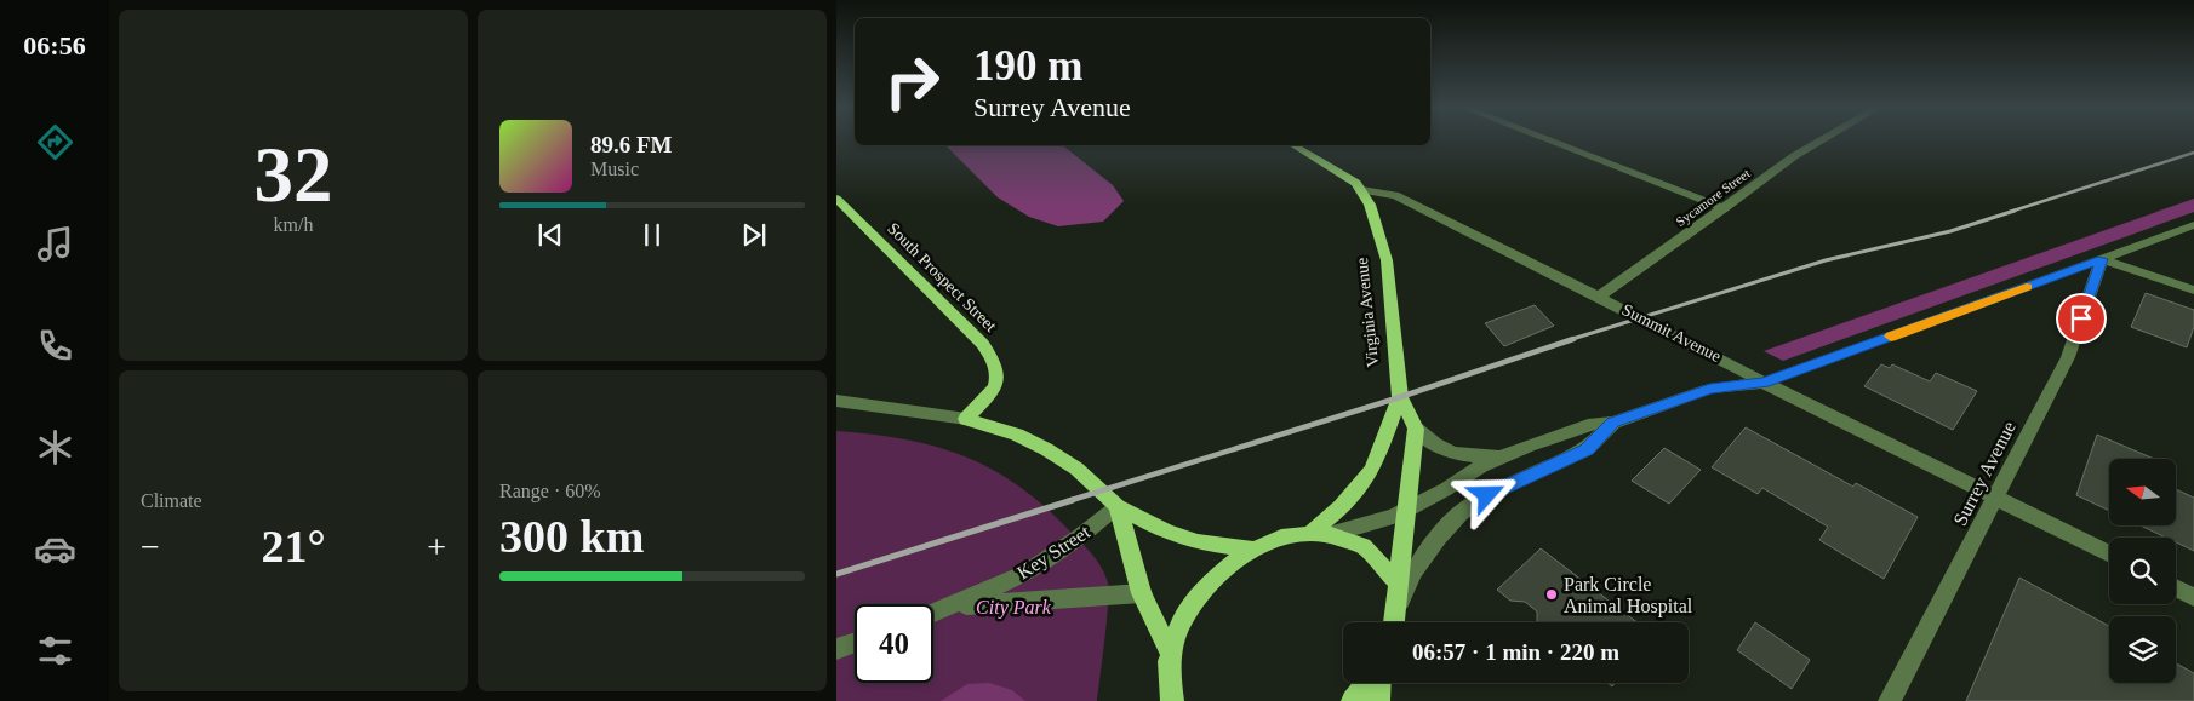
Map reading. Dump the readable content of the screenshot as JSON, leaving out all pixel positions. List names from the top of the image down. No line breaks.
{"streets":{"main road":["South Prospect Street","Virginia Avenue","Summit Avenue"],"street":["Sycamore Street","Surrey Avenue","Key Street"]},"crossings":[["Sycamore Street","Summit Avenue"],["Virginia Avenue","Summit Avenue"],["Summit Avenue","Surrey Avenue"]],"parks":["City Park"],"places":["Park Circle Animal Hospital"],"north":"left","page":{"tabs":"06:56","tile":[["32","km/h"],"Climate",["Range · 60%","300 km"]],"turn":["190 m","Surrey Avenue"],"song":["89.6 FM","Music"],"heat":["−","21°","+"],"limit":"40","trip":"06:57 · 1 min · 220 m"}}
